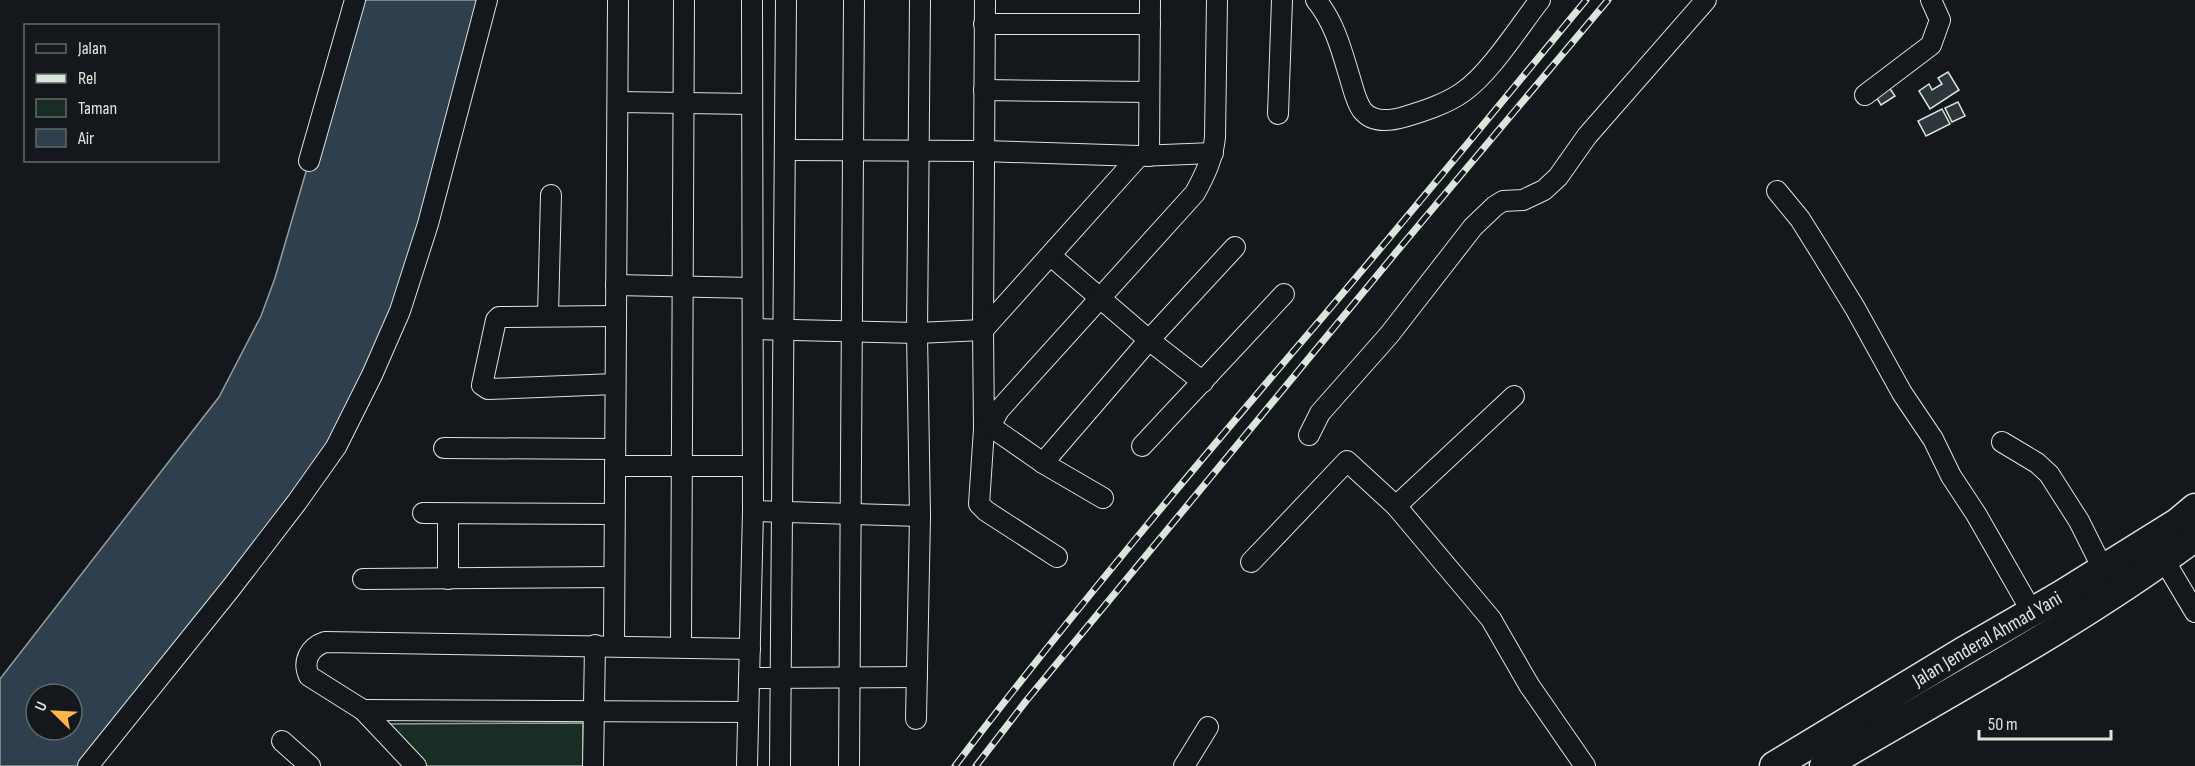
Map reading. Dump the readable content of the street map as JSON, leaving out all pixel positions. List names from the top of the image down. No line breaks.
{"streets":{"highway":["Jalan Jenderal Ahmad Yani"]},"legend":["Jalan","Rel","Taman","Air"],"scale_bar":"50 m","north":"top left"}
